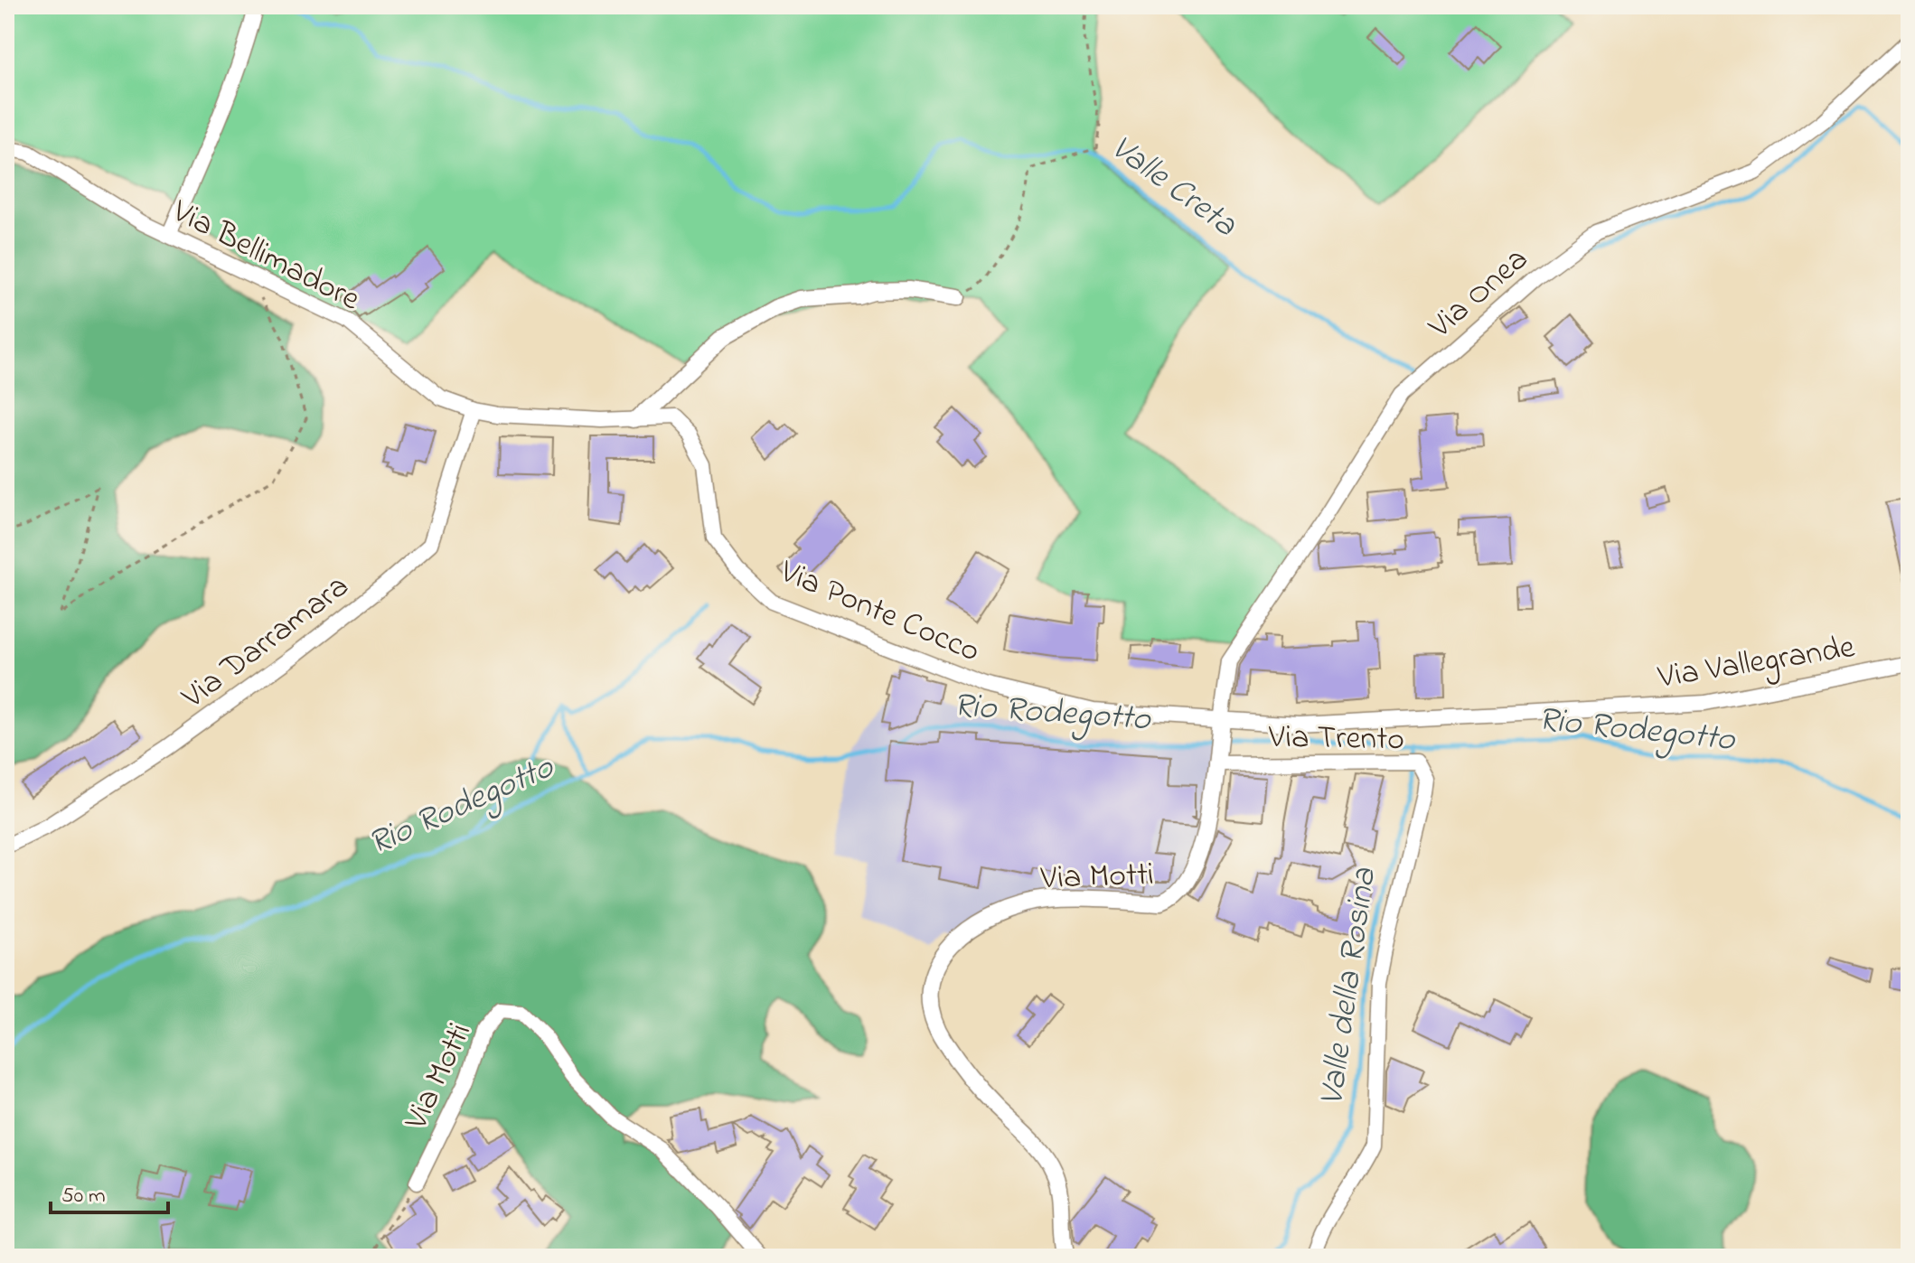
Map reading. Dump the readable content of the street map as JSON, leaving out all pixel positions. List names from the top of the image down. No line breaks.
{"streets":{"street":["Via Bellimadore","Via Onea","Via Ponte Cocco","Via Darramara","Via Vallegrande","Via Trento","Via Motti"]},"crossings":[["Via Bellimadore","Via Ponte Cocco"],["Via Bellimadore","Via Darramara"],["Via Onea","Via Ponte Cocco"],["Via Onea","Via Vallegrande"],["Via Onea","Via Motti"],["Via Ponte Cocco","Via Vallegrande"],["Via Ponte Cocco","Via Motti"],["Via Vallegrande","Via Motti"],["Via Trento","Via Motti"]],"water":["Valle Creta","Rio Rodegotto","Valle della Rosina"],"scale_bar":"50 m"}
